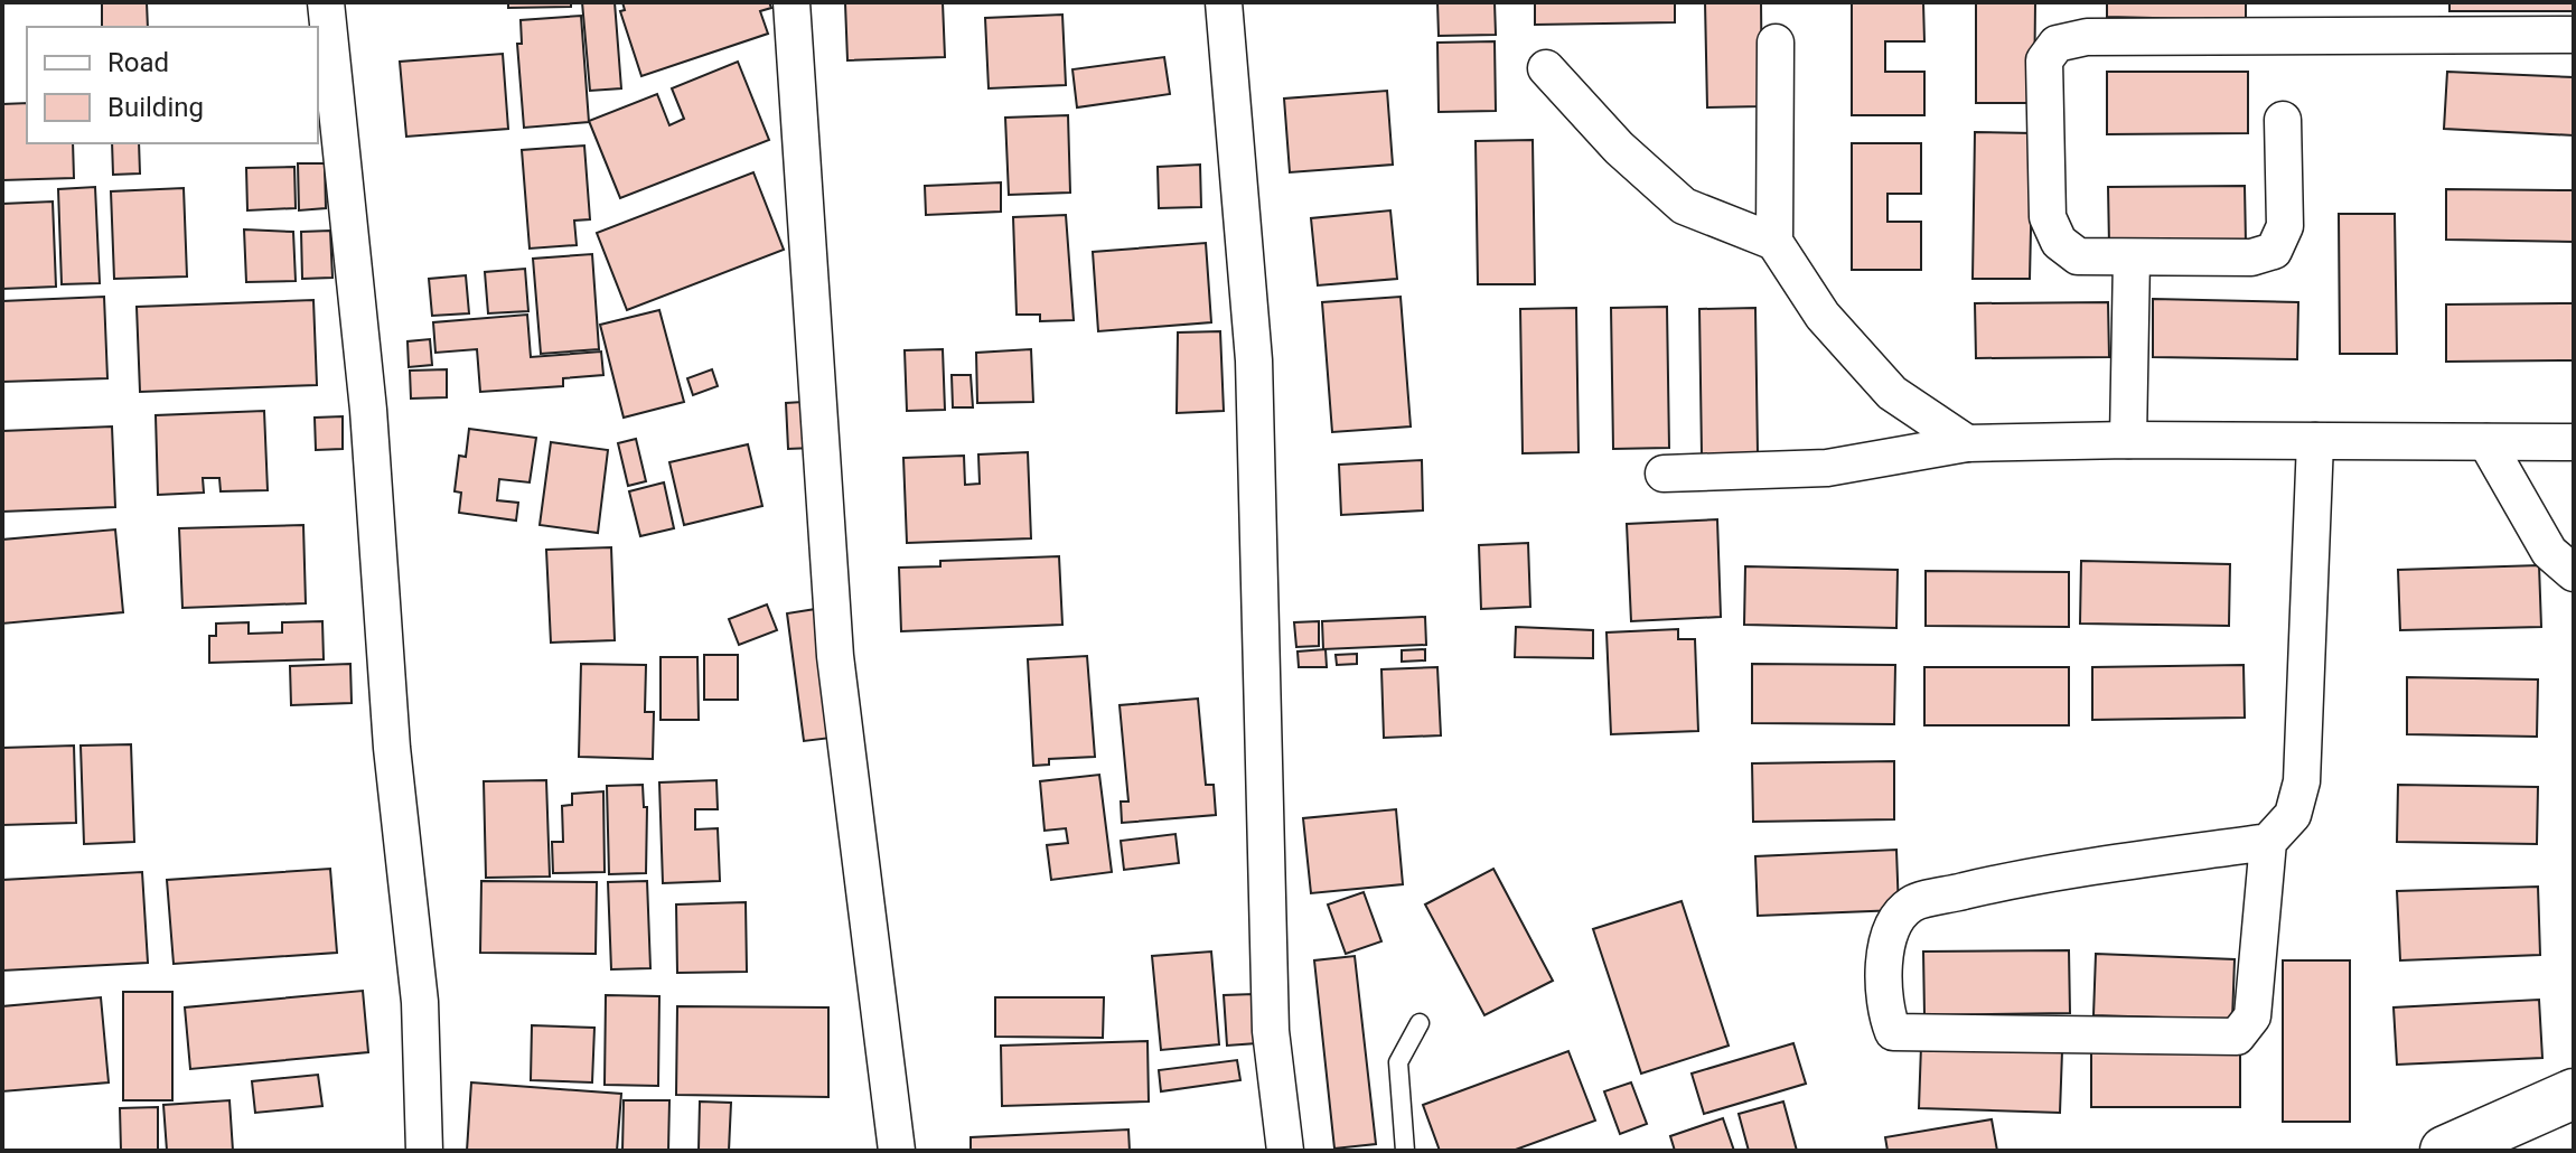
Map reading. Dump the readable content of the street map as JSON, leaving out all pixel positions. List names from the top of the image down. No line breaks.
{"legend":["Road","Building"]}
